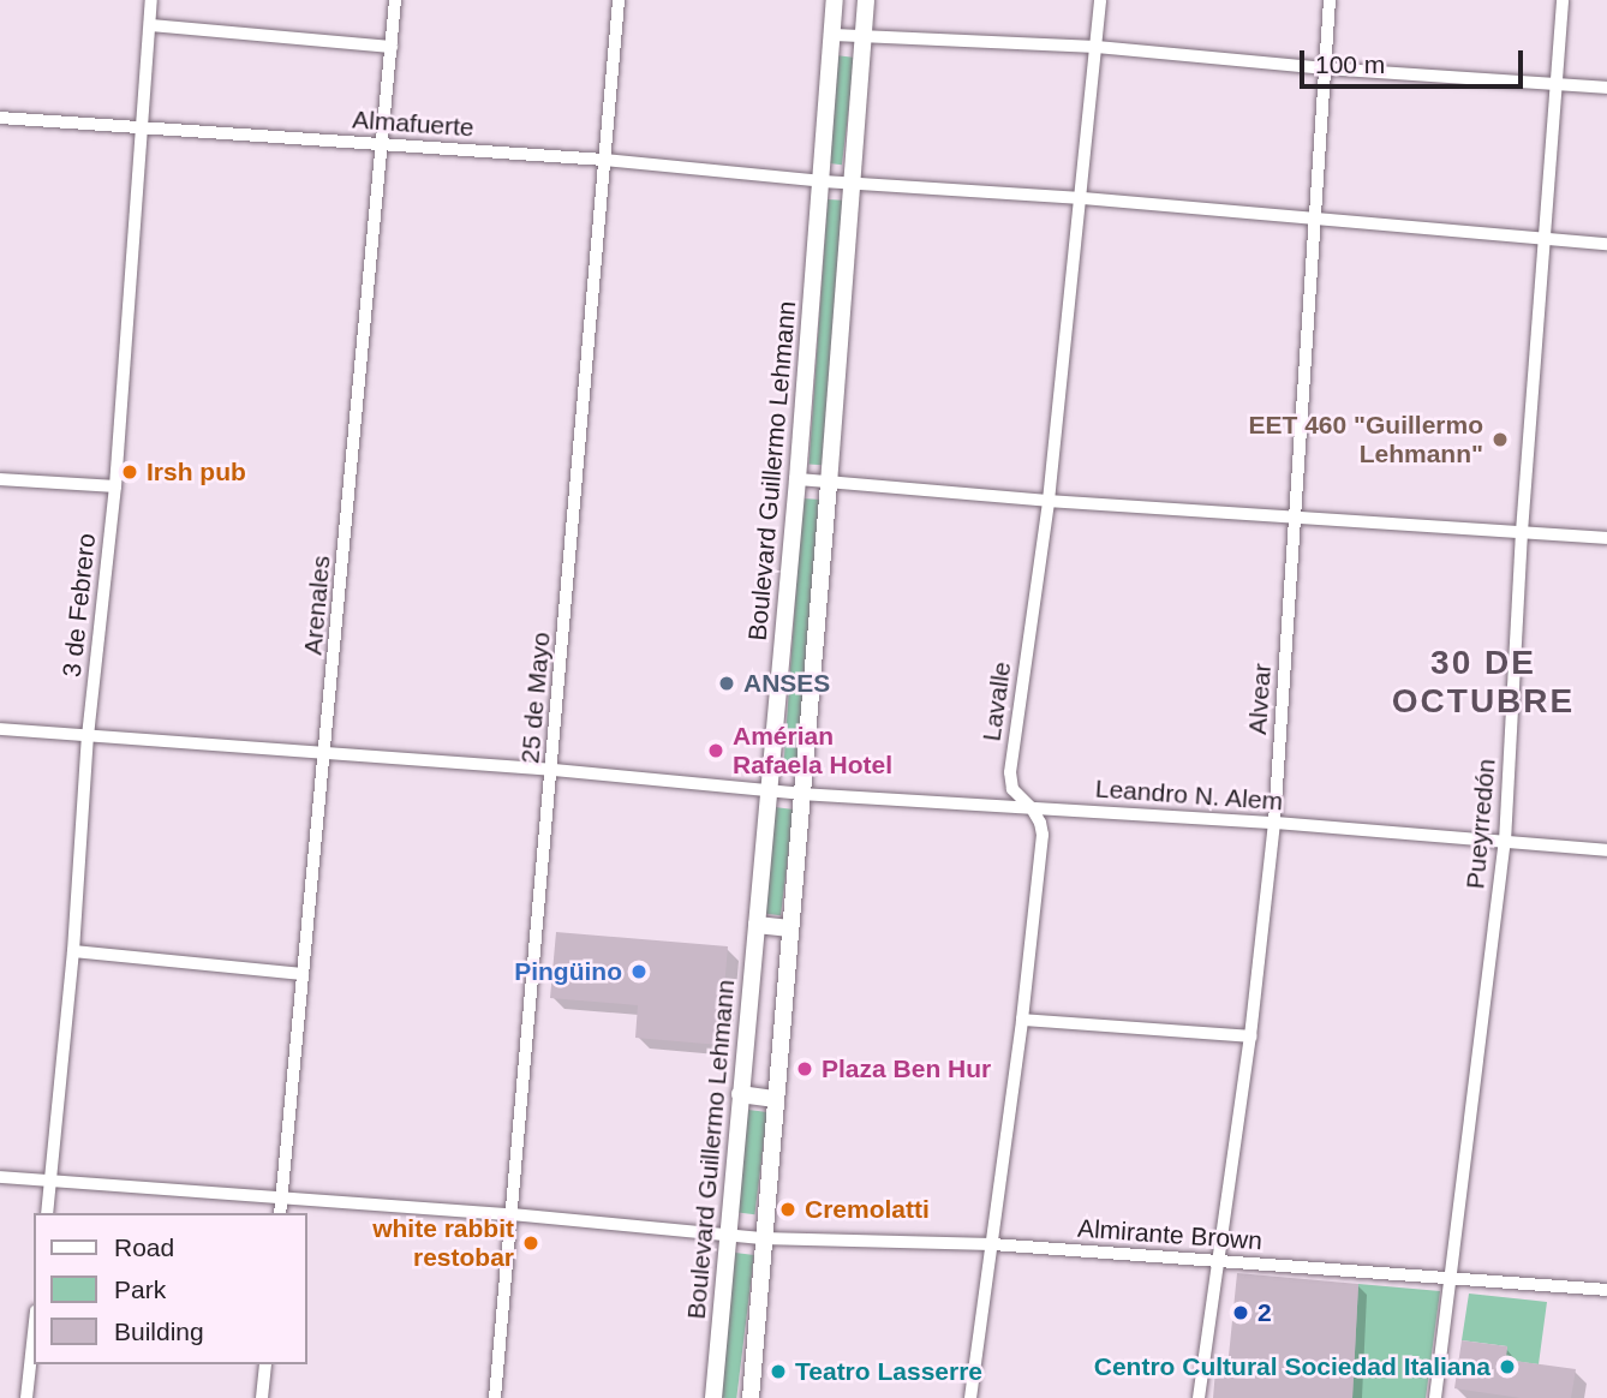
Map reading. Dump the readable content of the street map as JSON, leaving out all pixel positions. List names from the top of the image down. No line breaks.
{"streets":{"main road":["Boulevard Guillermo Lehmann"],"street":["Almafuerte","3 de Febrero","Arenales","25 de Mayo","Alvear","Lavalle","Leandro N. Alem","Pueyrredón","Almirante Brown"]},"crossings":[["Almafuerte","Boulevard Guillermo Lehmann"],["Almafuerte","3 de Febrero"],["Almafuerte","Arenales"],["Almafuerte","25 de Mayo"],["Almafuerte","Alvear"],["Almafuerte","Lavalle"],["Almafuerte","Pueyrredón"],["Boulevard Guillermo Lehmann","Leandro N. Alem"],["Boulevard Guillermo Lehmann","Almirante Brown"],["3 de Febrero","Leandro N. Alem"],["3 de Febrero","Almirante Brown"],["Arenales","Leandro N. Alem"],["Arenales","Almirante Brown"],["25 de Mayo","Leandro N. Alem"],["25 de Mayo","Almirante Brown"],["Alvear","Leandro N. Alem"],["Alvear","Almirante Brown"],["Lavalle","Leandro N. Alem"],["Lavalle","Almirante Brown"],["Leandro N. Alem","Pueyrredón"],["Pueyrredón","Almirante Brown"]],"districts":["30 DE OCTUBRE"],"places":["EET 460 \"Guillermo Lehmann\"","Irsh pub","ANSES","Amérian Rafaela Hotel","Pingüino","Plaza Ben Hur","Cremolatti","white rabbit restobar","2","Centro Cultural Sociedad Italiana","Teatro Lasserre"],"legend":["Road","Park","Building"],"scale_bar":"100 m"}
